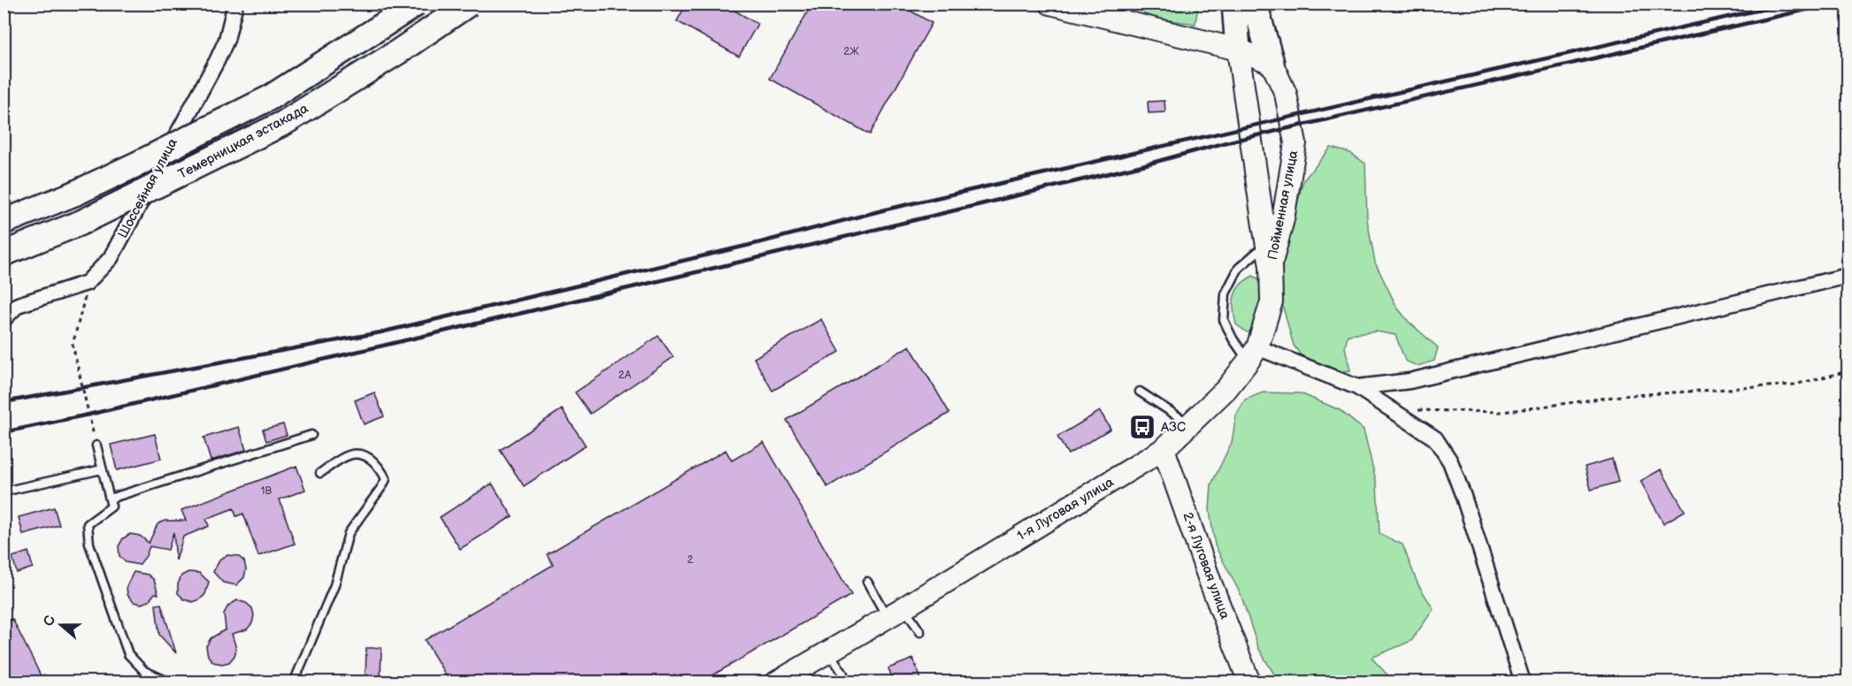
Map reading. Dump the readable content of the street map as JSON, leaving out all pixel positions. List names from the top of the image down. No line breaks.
{"streets":{"main road":["Темерницкая эстакада","Пойменная улица","1-я Луговая улица","2-я Луговая улица"],"street":["Шоссейная улица"]},"crossings":[["Пойменная улица","1-я Луговая улица"],["1-я Луговая улица","2-я Луговая улица"]],"places":{"bus stop":["АЗС"]},"house_numbers":["2Ж","2А","1В","2"],"north":"left"}
